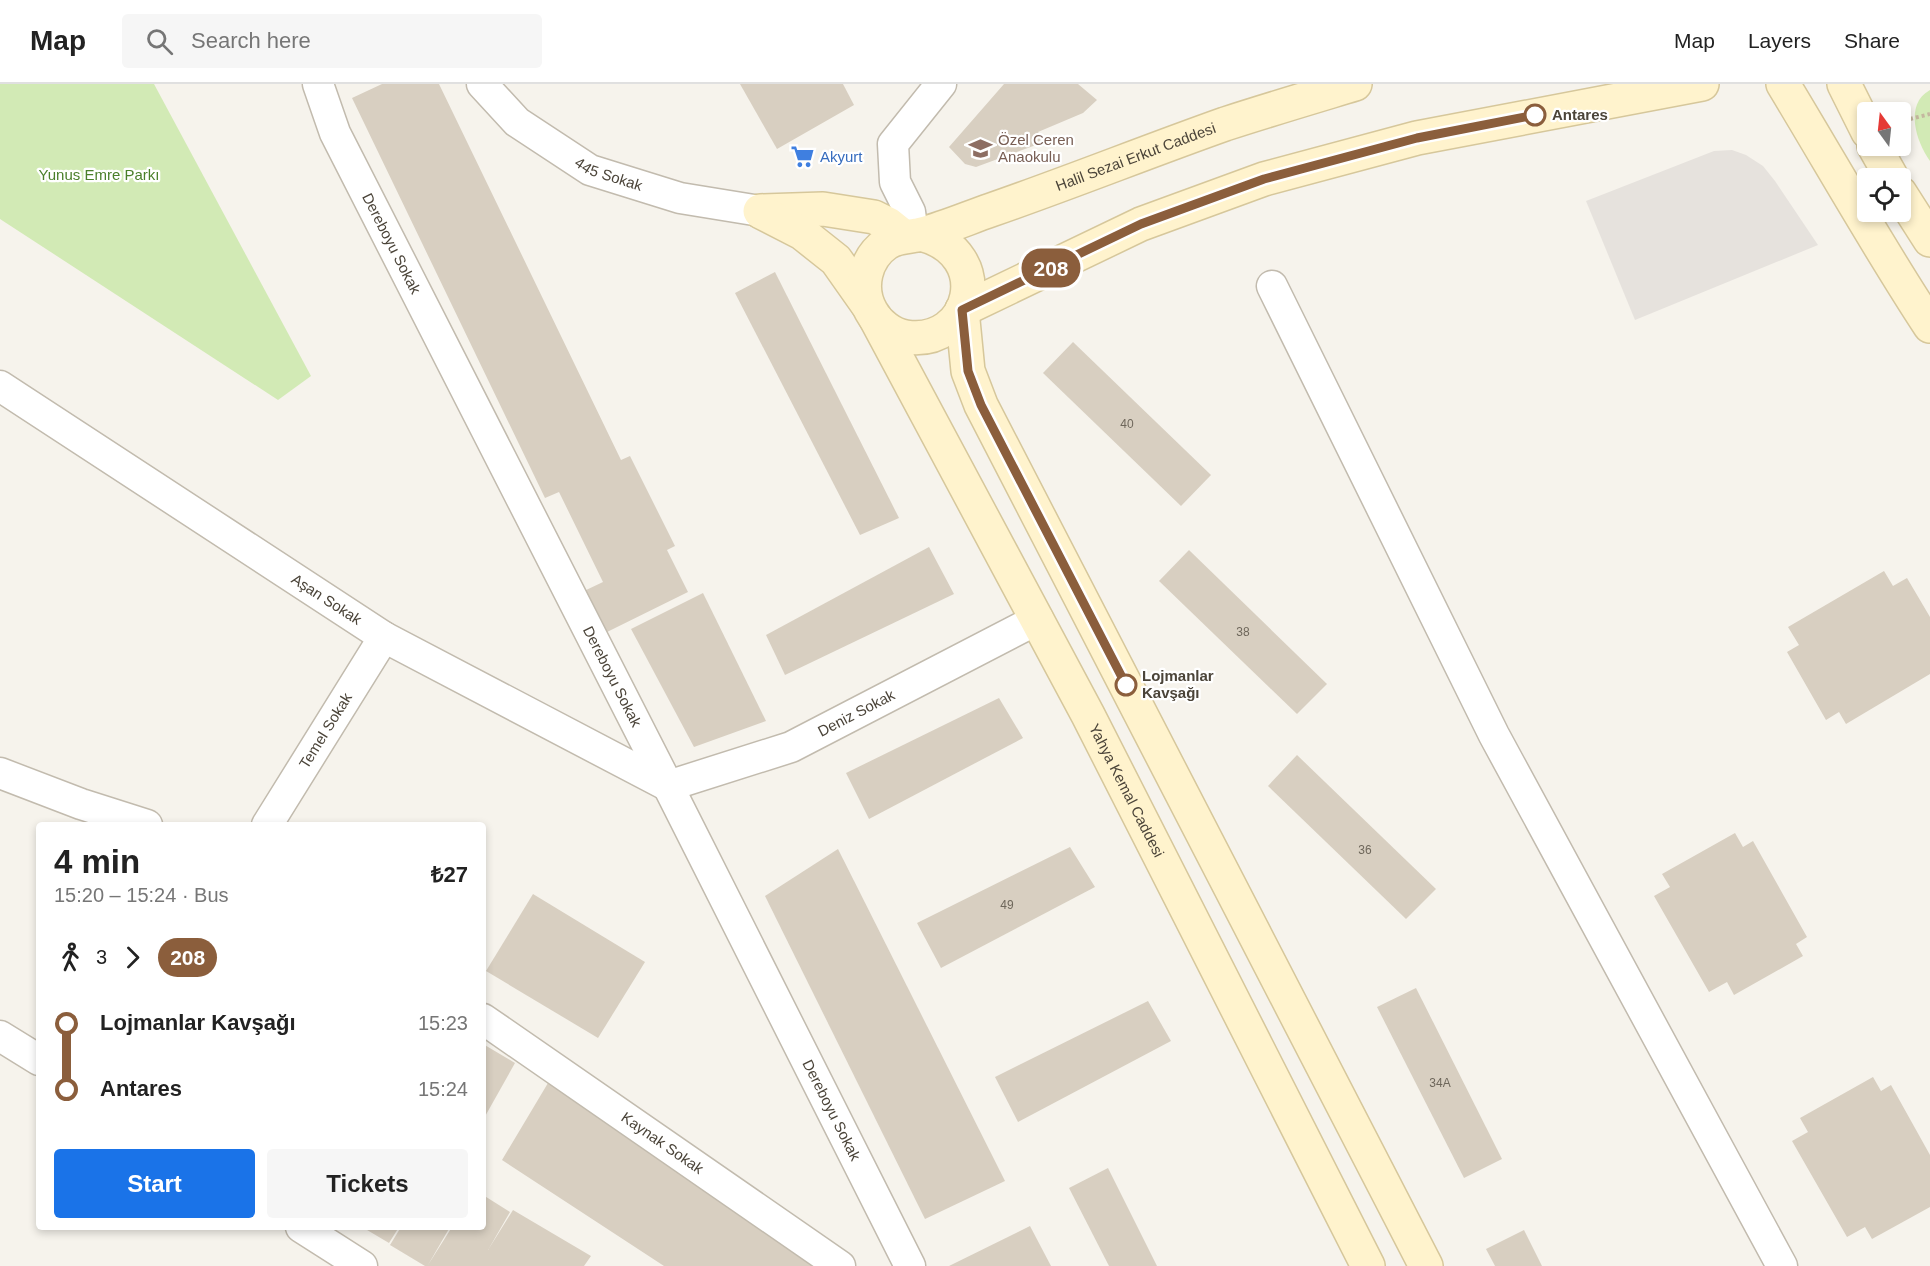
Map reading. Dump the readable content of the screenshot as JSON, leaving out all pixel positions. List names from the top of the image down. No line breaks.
{"streets":{"main road":["Halil Sezai Erkut Caddesi","445 Sokak","Yahya Kemal Caddesi"],"street":["Dereboyu Sokak","Aşan Sokak","Deniz Sokak","Temel Sokak","Kaynak Sokak"]},"crossings":[["Halil Sezai Erkut Caddesi","445 Sokak"],["Halil Sezai Erkut Caddesi","Yahya Kemal Caddesi"],["445 Sokak","Yahya Kemal Caddesi"],["Dereboyu Sokak","Aşan Sokak"],["Dereboyu Sokak","Deniz Sokak"],["Aşan Sokak","Deniz Sokak"],["Aşan Sokak","Temel Sokak"],["Deniz Sokak","Yahya Kemal Caddesi"]],"parks":["Yunus Emre Parkı"],"places":{"other":["Antares","Lojmanlar Kavşağı"],"school or university":["Özel Ceren Anaokulu"],"supermarket":["Akyurt"]},"lines":["bus line 208"],"house_numbers":["40","38","36","49","34A"],"north":"top","page":{"header":"Map","search":"Search here","nav":["Map","Layers","Share"],"on_map":"208","heading":["4 min","15:20 – 15:24 · Bus","₺27"],"legs":["3","208"],"list":[{"name":"Lojmanlar Kavşağı","value":"15:23"},{"name":"Antares","value":"15:24"}],"buttons":["Start","Tickets"]}}
